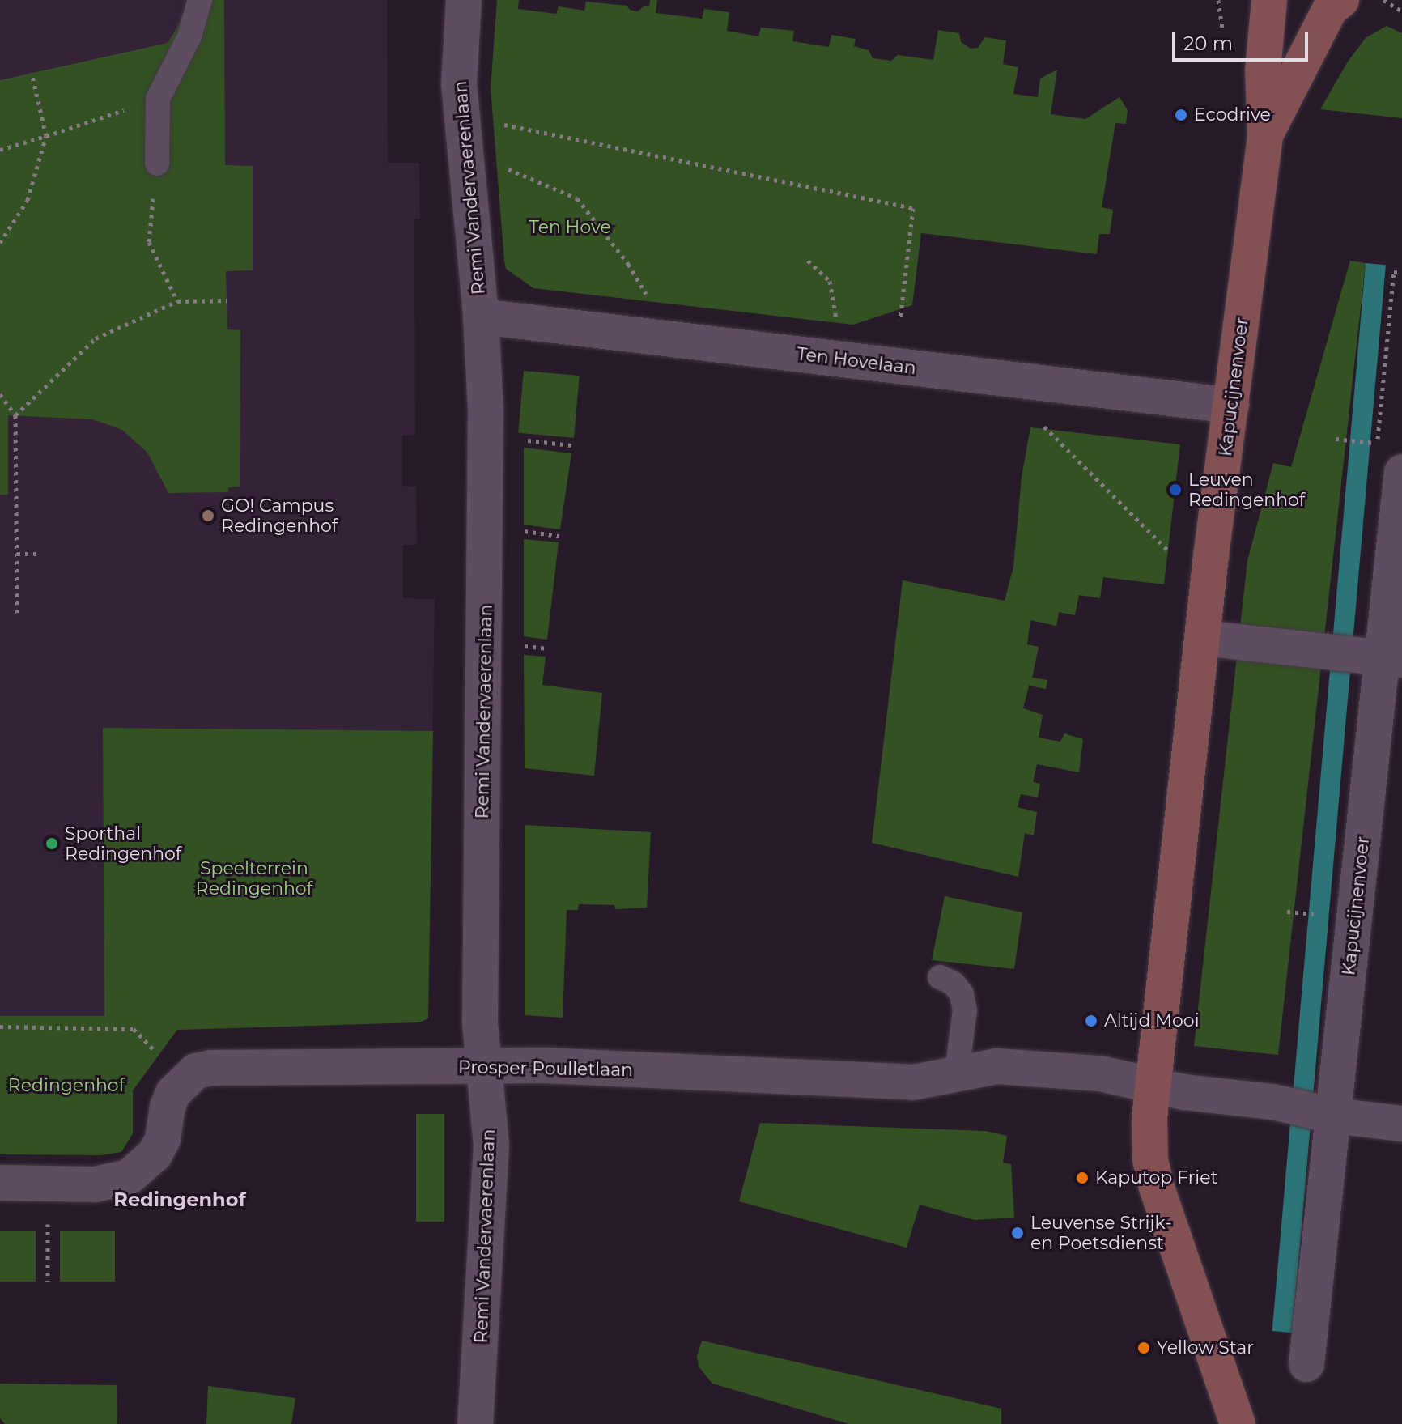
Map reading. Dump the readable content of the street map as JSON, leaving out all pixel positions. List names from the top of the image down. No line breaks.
{"streets":{"street":["Remi Vandervaerenlaan","Ten Hovelaan","Kapucijnenvoer","Prosper Poulletlaan"]},"crossings":[["Remi Vandervaerenlaan","Ten Hovelaan"],["Remi Vandervaerenlaan","Prosper Poulletlaan"],["Ten Hovelaan","Kapucijnenvoer"],["Kapucijnenvoer","Prosper Poulletlaan"]],"districts":["Redingenhof"],"parks":["Ten Hove","Speelterrein Redingenhof","Redingenhof"],"places":["Ecodrive","Leuven Redingenhof","GO! Campus Redingenhof","Sporthal Redingenhof","Altijd Mooi","Kaputop Friet","Leuvense Strijk- en Poetsdienst","Yellow Star"],"scale_bar":"20 m"}
